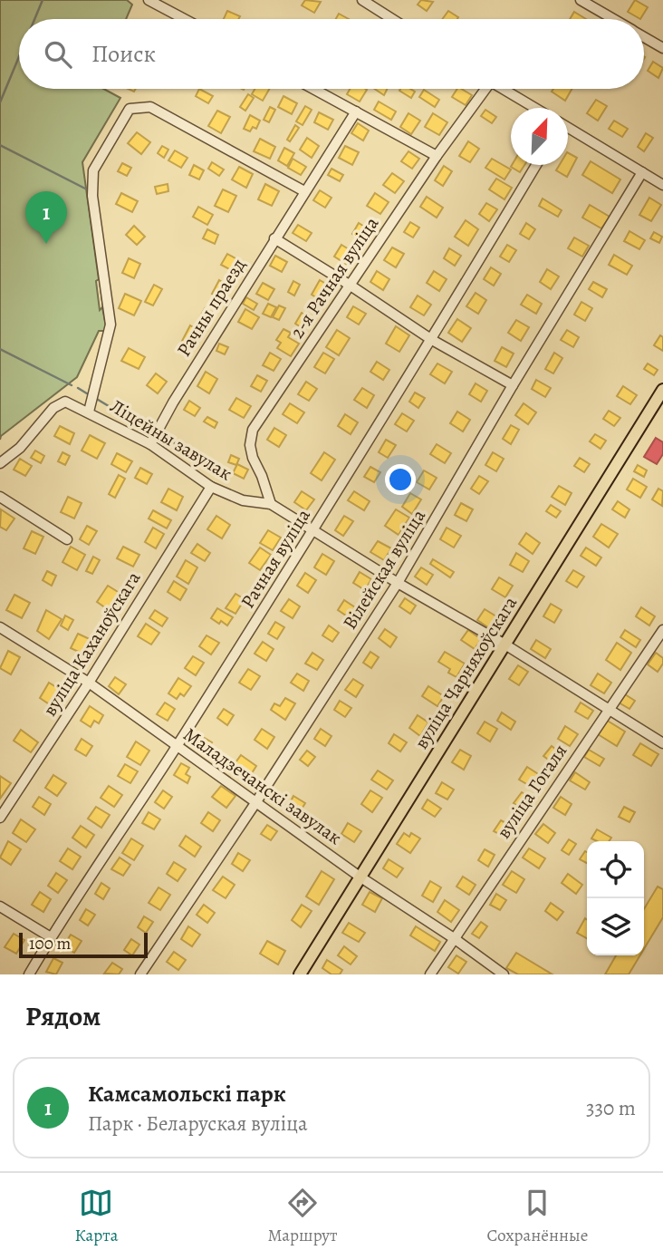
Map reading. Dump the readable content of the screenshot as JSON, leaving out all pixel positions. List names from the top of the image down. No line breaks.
{"streets":{"main road":["вуліца Чарняхоўскага"],"street":["2-я Рачная вуліца","Рачны праезд","Ліцейны завулак","Рачная вуліца","Вілейская вуліца","вуліца Каханоўскага","Маладзечанскі завулак","вуліца Гогаля"]},"crossings":[["2-я Рачная вуліца","Ліцейны завулак"],["Рачны праезд","Ліцейны завулак"],["Ліцейны завулак","Рачная вуліца"],["Ліцейны завулак","Вілейская вуліца"],["Ліцейны завулак","вуліца Каханоўскага"],["Ліцейны завулак","вуліца Чарняхоўскага"],["Ліцейны завулак","вуліца Гогаля"],["Рачная вуліца","Маладзечанскі завулак"],["Вілейская вуліца","Маладзечанскі завулак"],["вуліца Каханоўскага","Маладзечанскі завулак"],["вуліца Чарняхоўскага","Маладзечанскі завулак"],["Маладзечанскі завулак","вуліца Гогаля"]],"scale_bar":"100 m","north":"top right","page":{"search":"Поиск","pins":"1","scale":"100 m","heading":"Рядом","list":[{"mark":"1","name":"Камсамольскі парк","note":"Парк · Беларуская вуліца","value":"330 m"}],"nav":["Карта","Маршрут","Сохранённые"]}}
